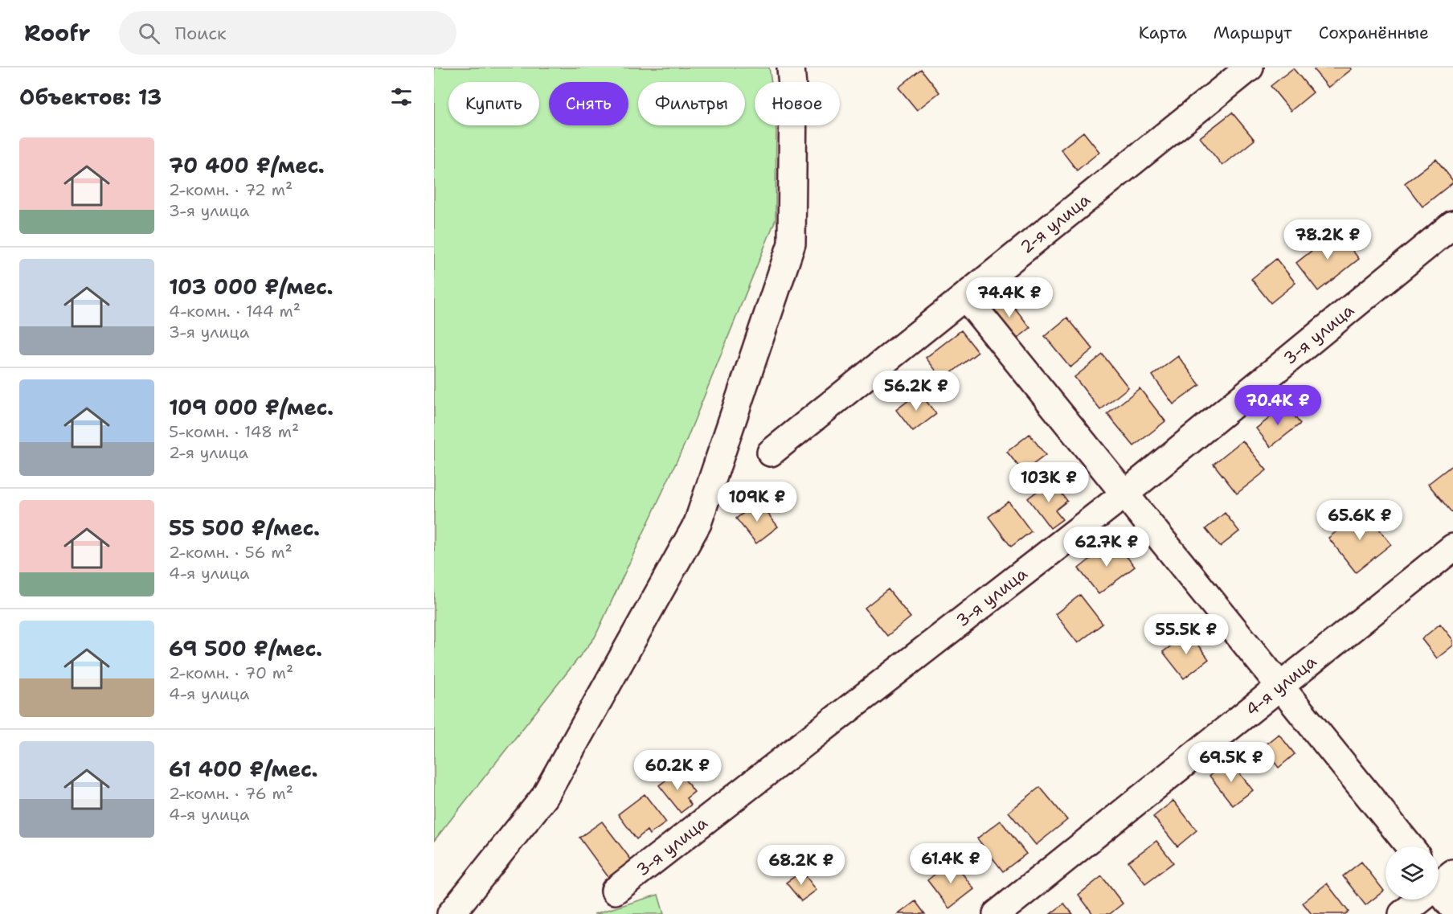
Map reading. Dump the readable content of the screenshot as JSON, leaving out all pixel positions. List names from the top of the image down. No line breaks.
{"streets":{"street":["2-я улица","3-я улица","4-я улица"]},"page":{"header":"Roofr","search":"Поиск","nav":["Карта","Маршрут","Сохранённые"],"heading":"Объектов: 13","chip":["Купить","Снять","Фильтры","Новое"],"list":[{"name":"70 400 ₽/мес.","note":"2-комн. · 72 m² · 3-я улица"},{"name":"103 000 ₽/мес.","note":"4-комн. · 144 m² · 3-я улица"},{"name":"109 000 ₽/мес.","note":"5-комн. · 148 m² · 2-я улица"},{"name":"55 500 ₽/мес.","note":"2-комн. · 56 m² · 4-я улица"},{"name":"69 500 ₽/мес.","note":"2-комн. · 70 m² · 4-я улица"},{"name":"61 400 ₽/мес.","note":"2-комн. · 76 m² · 4-я улица"}],"price":["78.2K ₽","74.4K ₽","56.2K ₽","70.4K ₽","103K ₽","109K ₽","65.6K ₽","62.7K ₽","55.5K ₽","69.5K ₽","60.2K ₽","61.4K ₽","68.2K ₽"]}}
